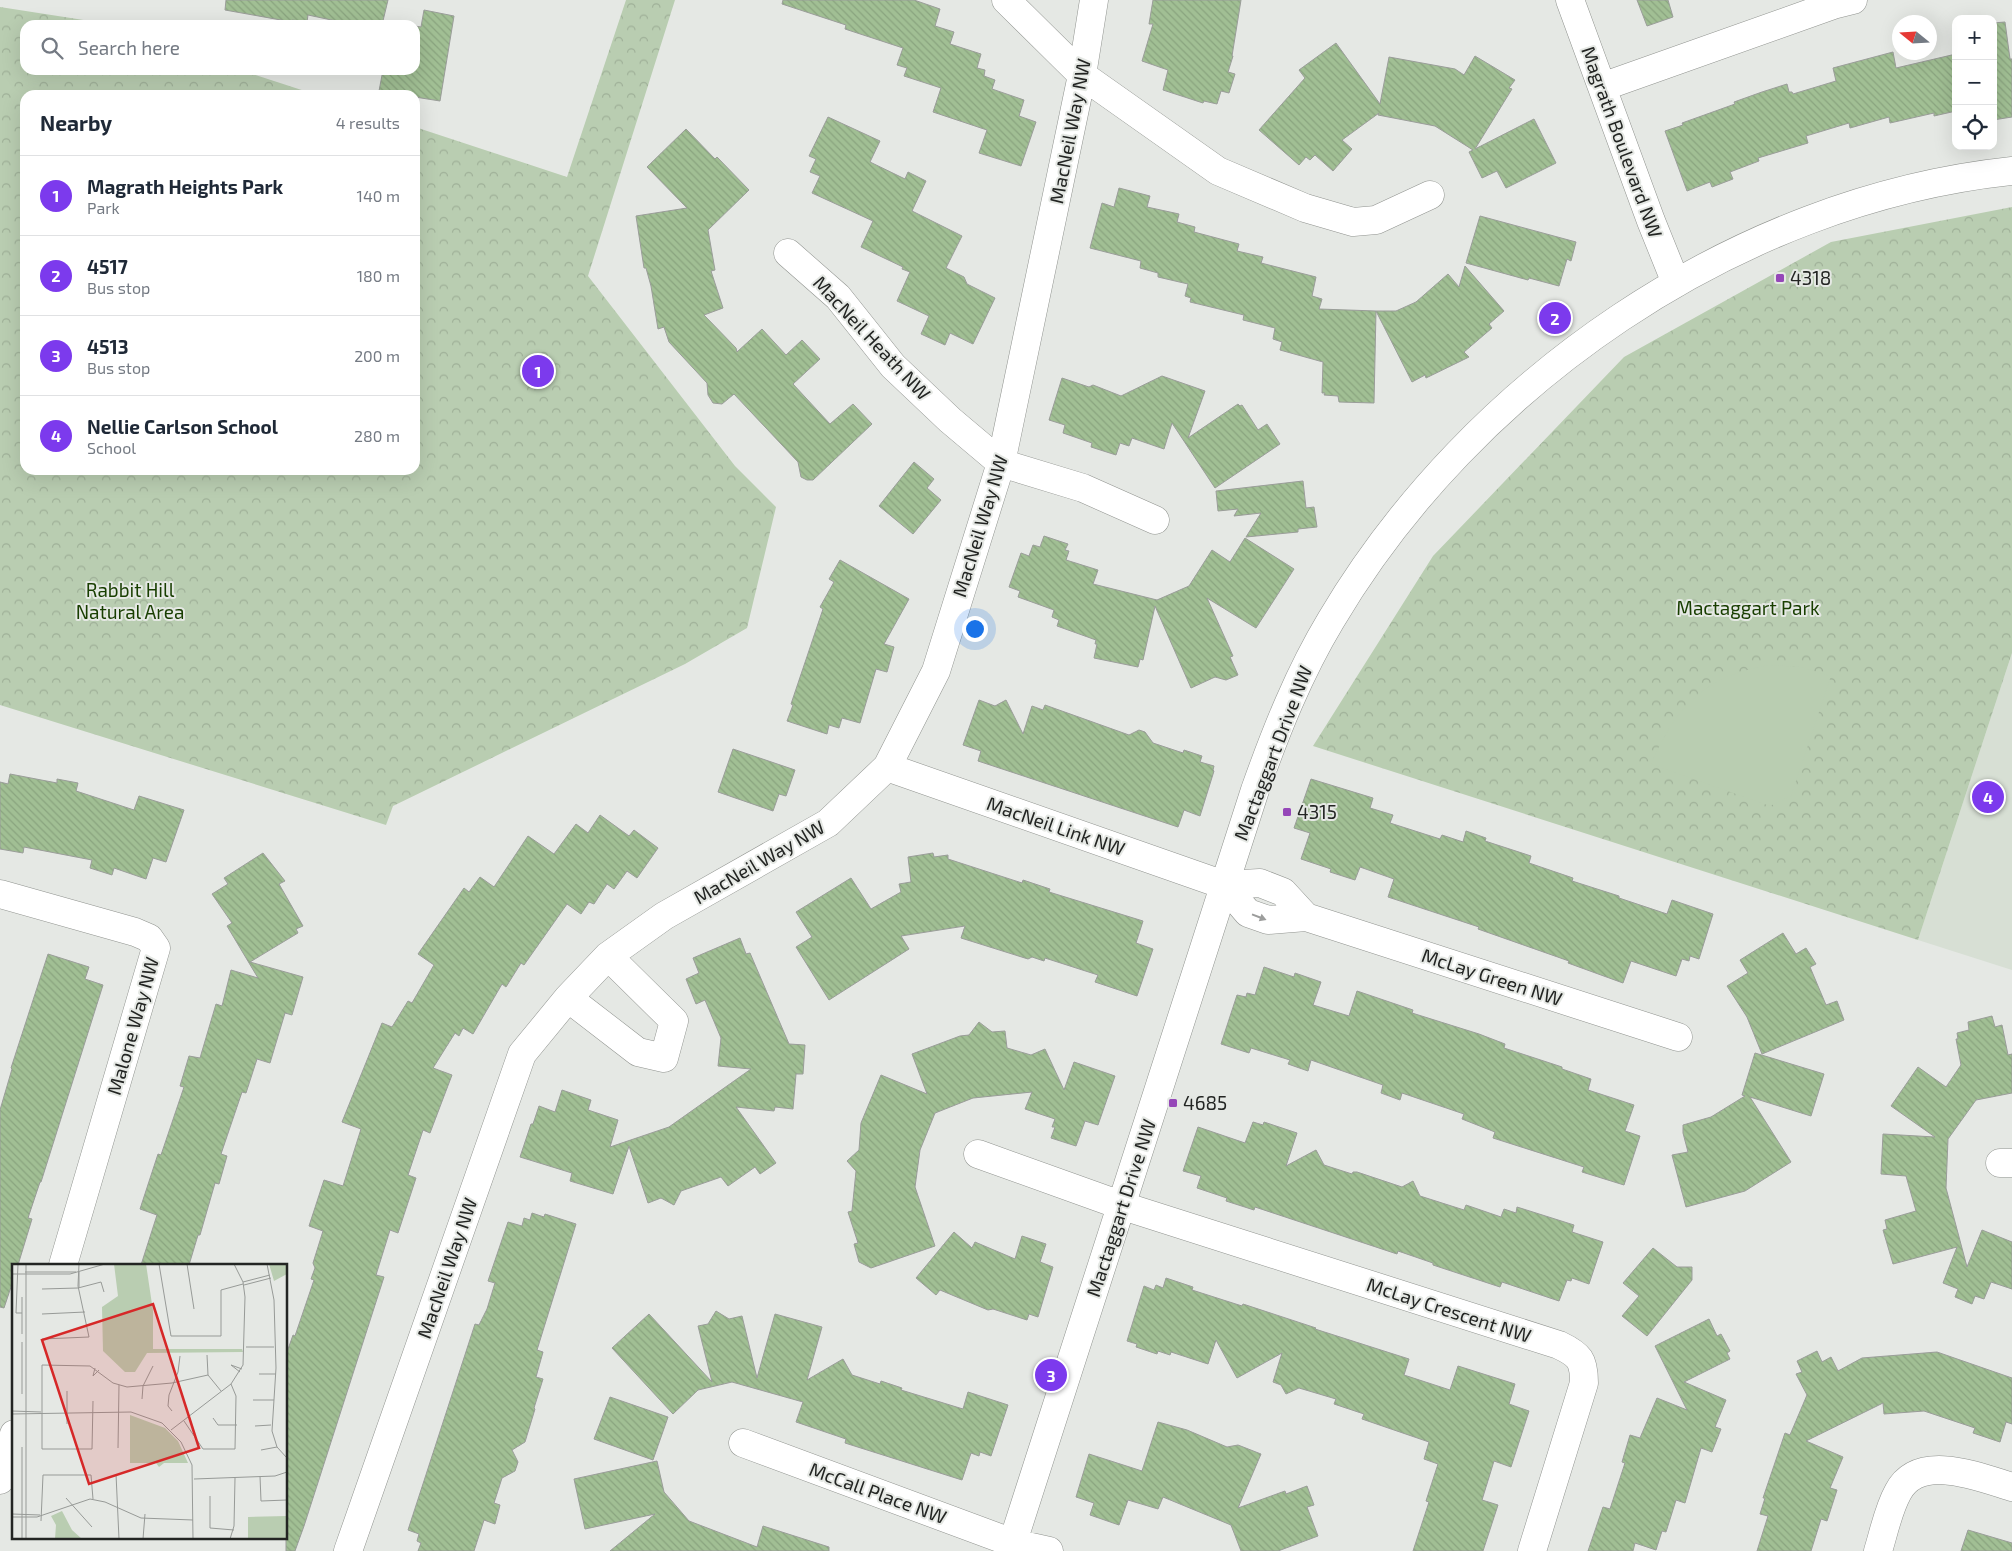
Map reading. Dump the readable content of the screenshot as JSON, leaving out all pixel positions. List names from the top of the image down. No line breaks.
{"streets":{"street":["MacNeil Way NW","Magrath Boulevard NW","MacNeil Heath NW","Mactaggart Drive NW","MacNeil Link NW","McLay Green NW","Malone Way NW","McLay Crescent NW","McCall Place NW"]},"crossings":[["MacNeil Way NW","MacNeil Heath NW"],["MacNeil Way NW","MacNeil Link NW"],["Magrath Boulevard NW","Mactaggart Drive NW"],["Mactaggart Drive NW","MacNeil Link NW"],["Mactaggart Drive NW","McLay Green NW"],["Mactaggart Drive NW","McLay Crescent NW"],["Mactaggart Drive NW","McCall Place NW"],["MacNeil Link NW","McLay Green NW"]],"parks":["Rabbit Hill Natural Area","Mactaggart Park"],"places":{"transit":["4318","4315","4685"]},"north":"left","page":{"map_buttons":["+","−"],"search":"Search here","heading":["Nearby","4 results"],"list":[{"mark":"1","name":"Magrath Heights Park","note":"Park","value":"140 m"},{"mark":"2","name":"4517","note":"Bus stop","value":"180 m"},{"mark":"3","name":"4513","note":"Bus stop","value":"200 m"},{"mark":"4","name":"Nellie Carlson School","note":"School","value":"280 m"}],"pins":["2","1","4","3"]}}
